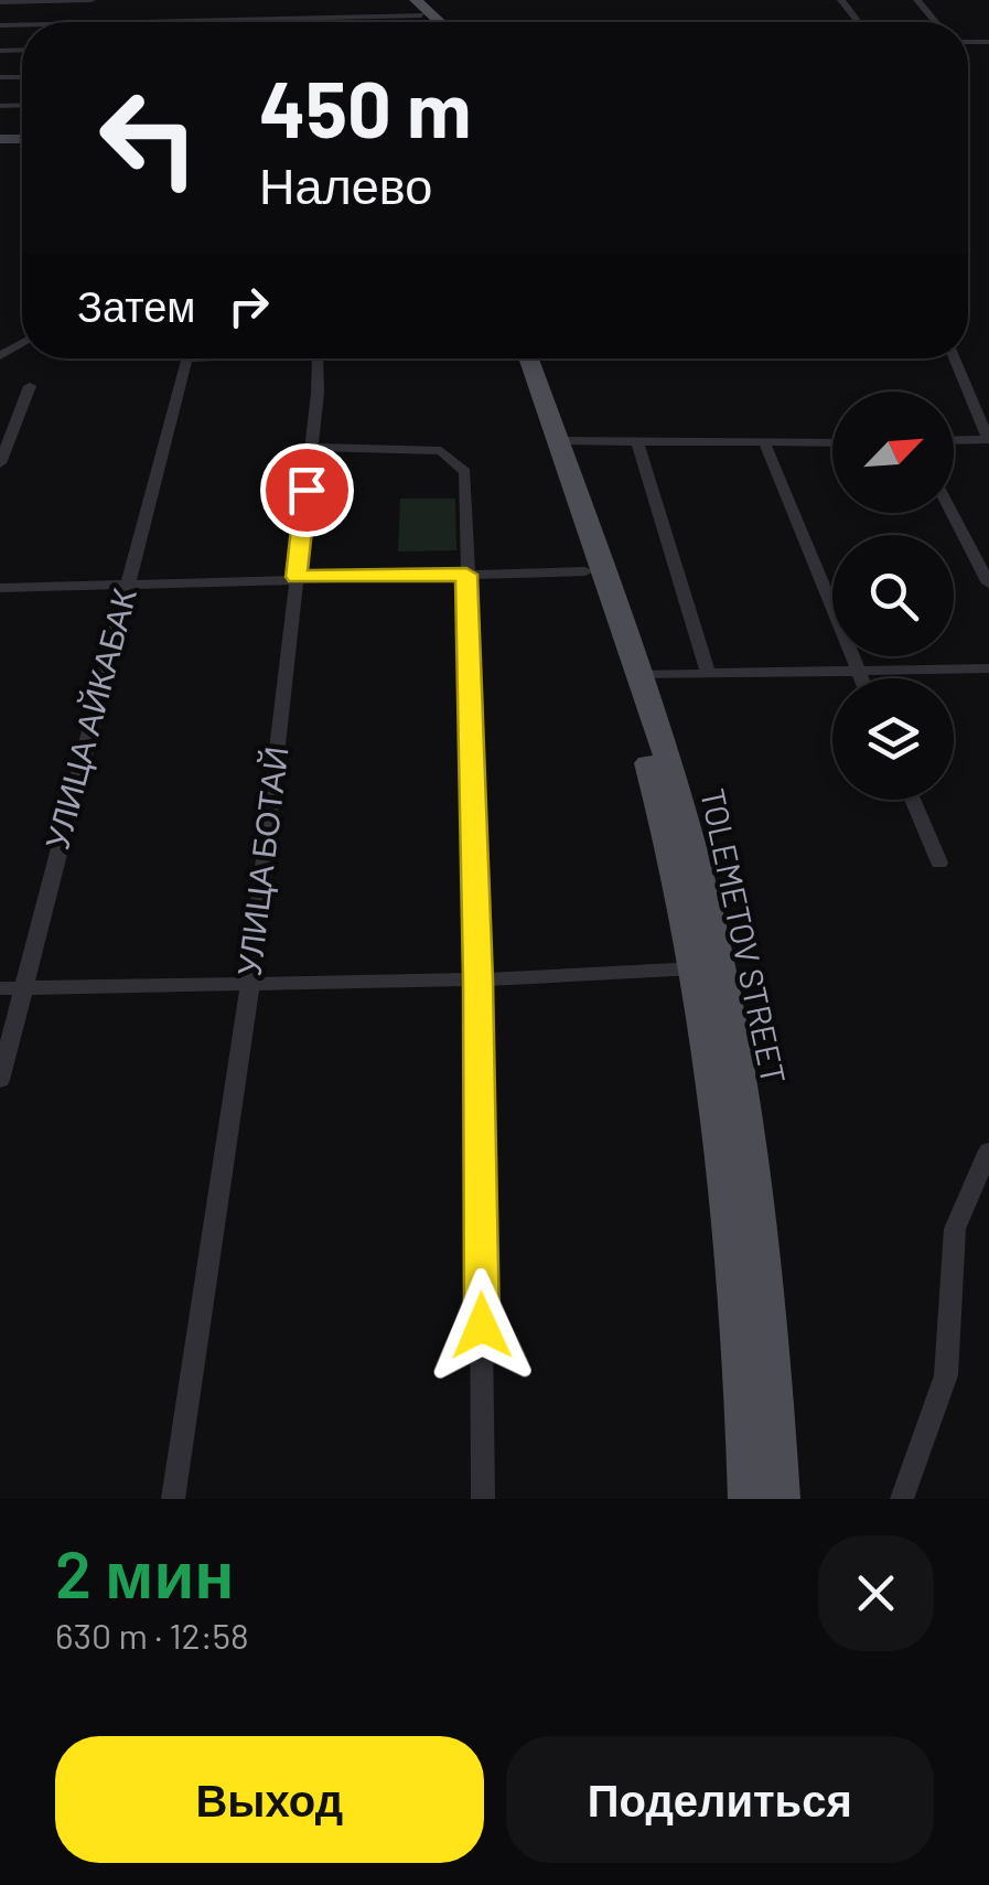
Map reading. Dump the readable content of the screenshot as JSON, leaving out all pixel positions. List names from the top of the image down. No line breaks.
{"streets":{"main road":["TOLEMETOV STREET"],"street":["УЛИЦА АЙКАБАК","УЛИЦА БОТАЙ"]},"north":"top right","page":{"turn":["450 m","Налево"],"then":"Затем","heading":["2 мин","630 m · 12:58"],"buttons":["Выход","Поделиться"]}}
